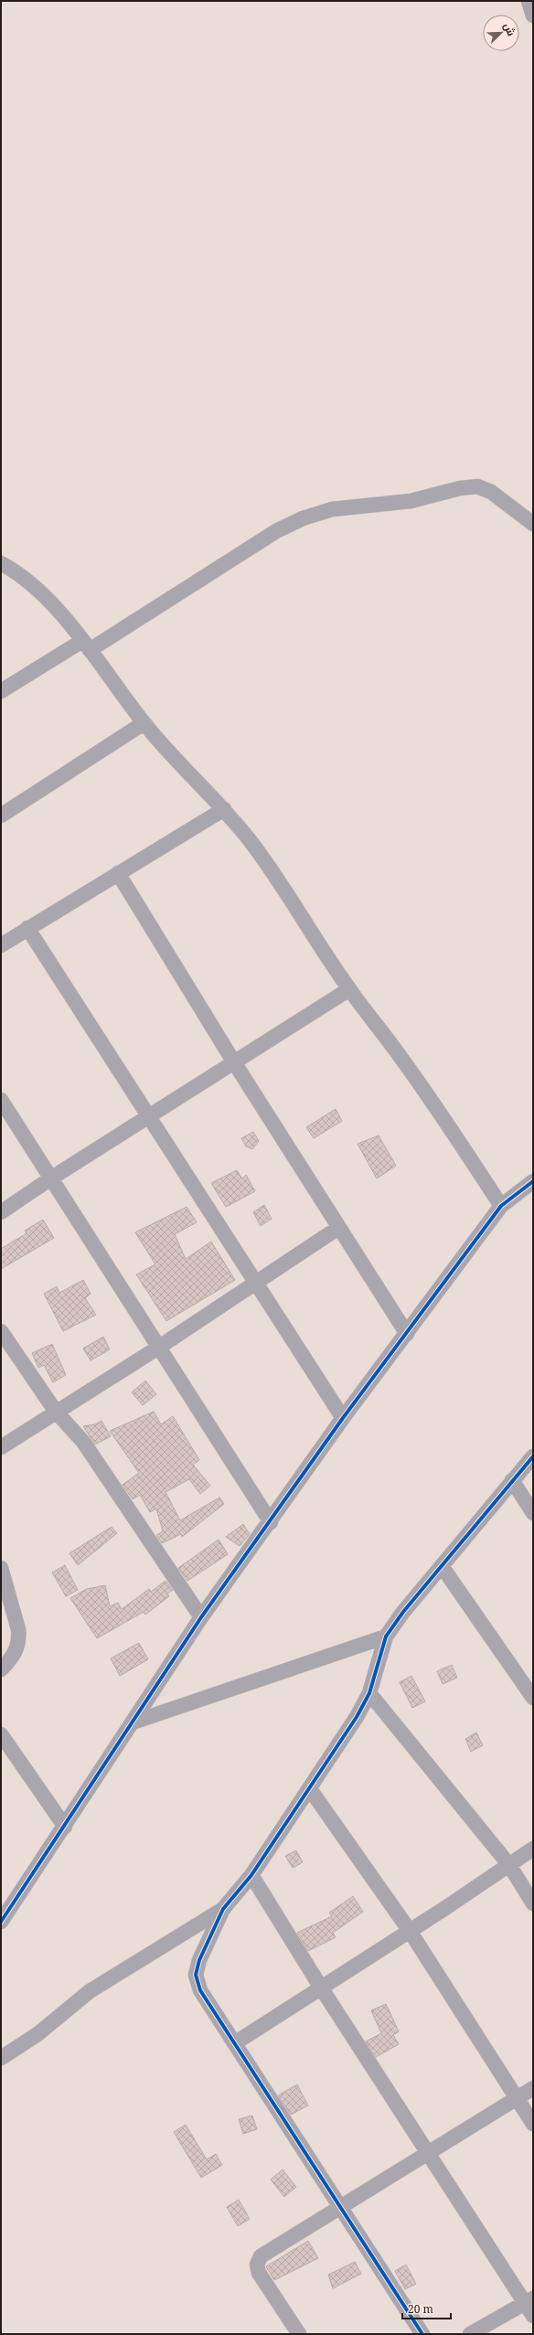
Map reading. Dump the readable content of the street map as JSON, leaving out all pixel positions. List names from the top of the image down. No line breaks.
{"scale_bar":"20 m","north":"top right"}
